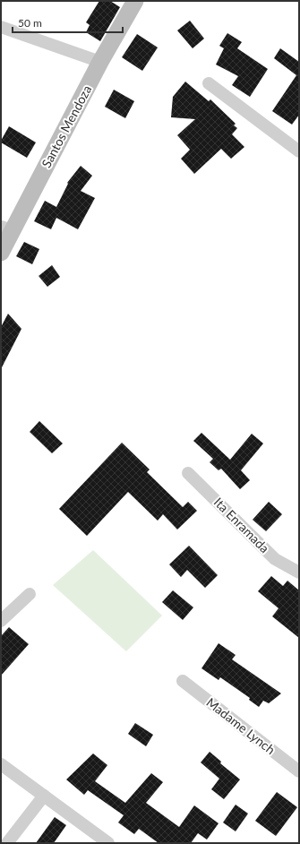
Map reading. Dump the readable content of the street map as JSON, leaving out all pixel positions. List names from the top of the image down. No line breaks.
{"streets":{"street":["Santos Mendoza","Ita Enramada","Madame Lynch"]},"scale_bar":"50 m"}
